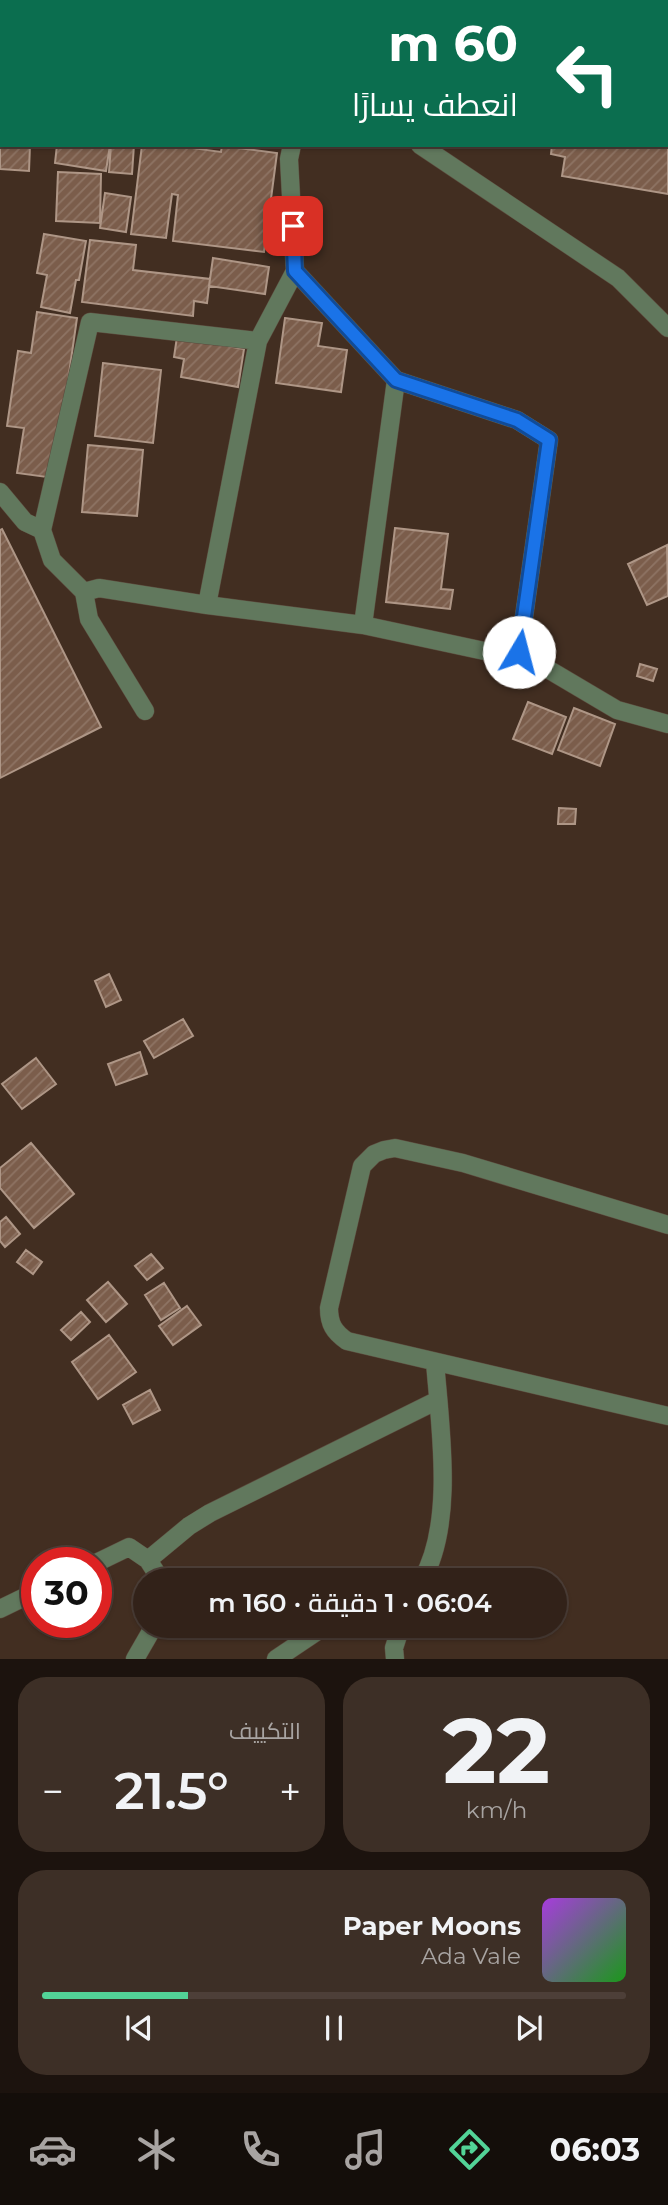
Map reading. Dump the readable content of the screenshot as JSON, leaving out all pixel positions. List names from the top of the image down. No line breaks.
{"page":{"turn":["60 m","انعطف يسارًا"],"limit":"30","trip":"06:04 · 1 دقيقة · 160 m","tile":[["22","km/h"],"التكييف"],"heat":["−","21.5°","+"],"song":["Paper Moons","Ada Vale"],"tabs":"06:03"}}
